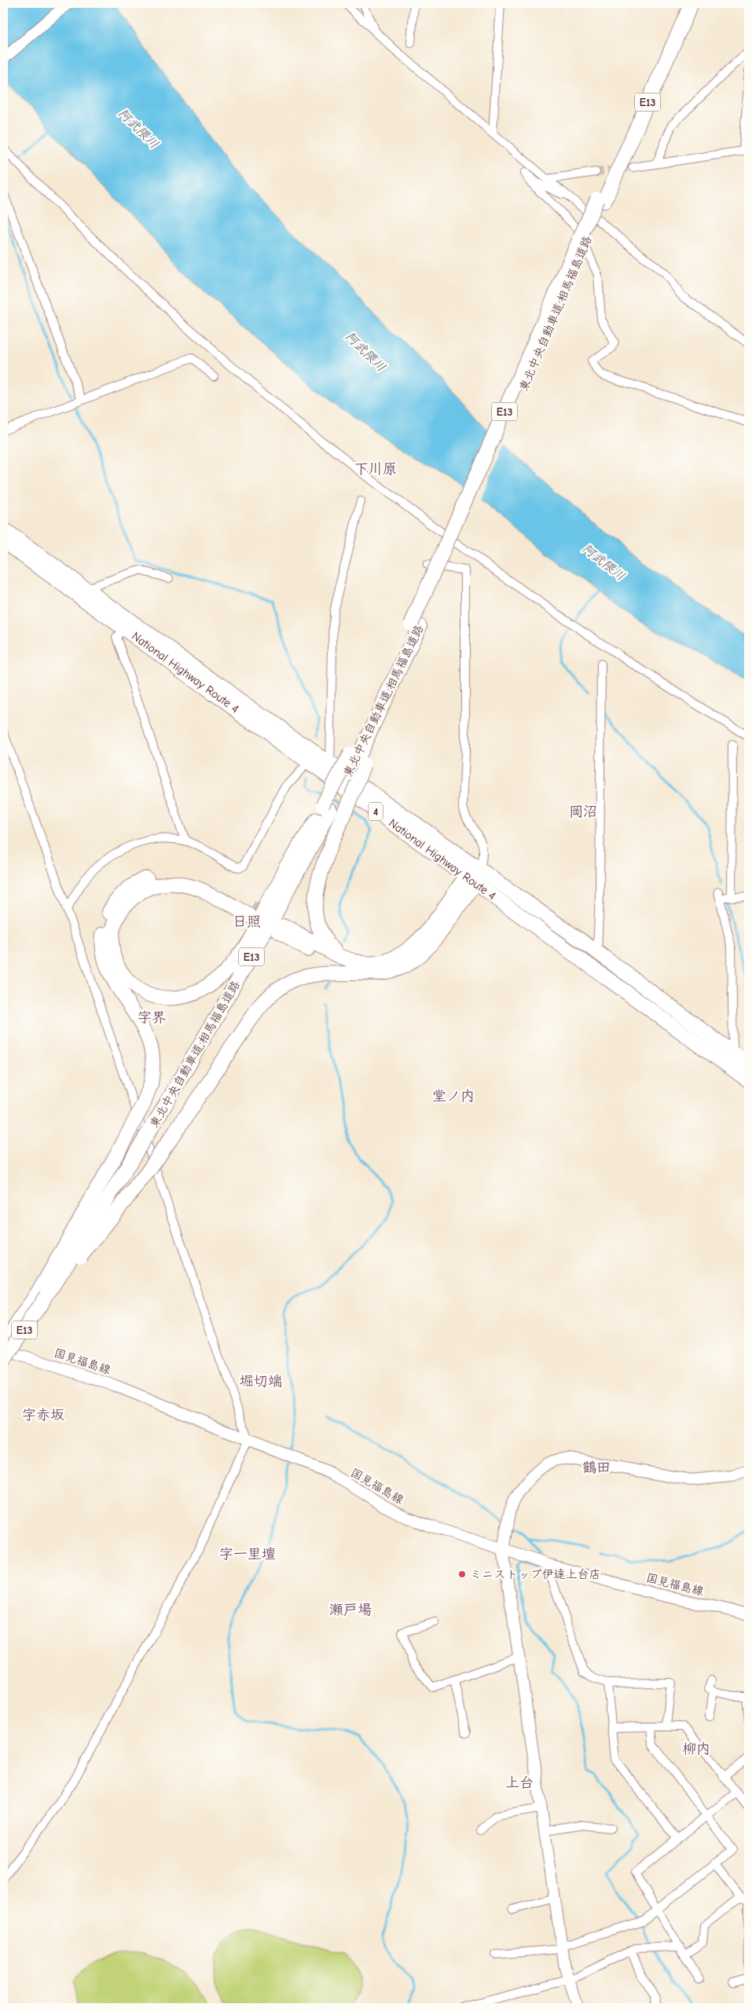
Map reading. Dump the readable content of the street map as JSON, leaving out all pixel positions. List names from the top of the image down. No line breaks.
{"streets":{"highway":["E13","東北中央自動車道;相馬福島道路","National Highway Route 4","4"],"main road":["国見福島線"]},"districts":["下川原","岡沼","日照","字界","堂ノ内","堀切端","字赤坂","鶴田","字一里壇","瀬戸場","柳内","上台"],"water":["阿武隈川"],"places":["ミニストップ伊達上台店"]}
